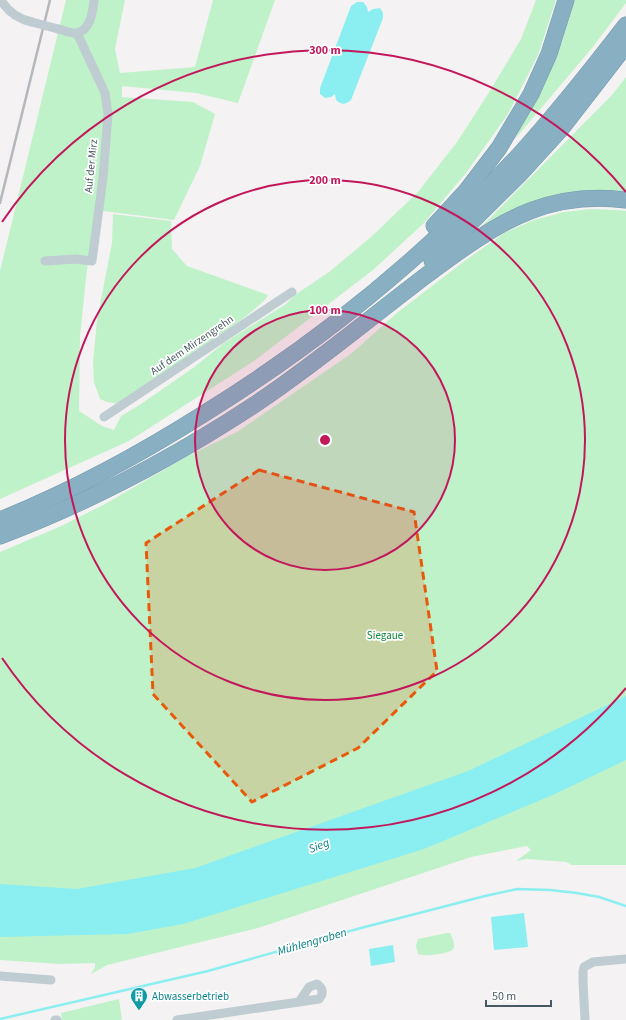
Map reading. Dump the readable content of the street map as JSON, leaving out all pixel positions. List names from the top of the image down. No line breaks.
{"streets":{"street":["Auf der Mirz","Auf dem Mirzengrehn"]},"water":["Sieg","Mühlengraben"],"parks":["Siegaue"],"places":{"building":["Abwasserbetrieb"]},"scale_bar":"50 m","rings":["300 m","200 m","100 m"]}
